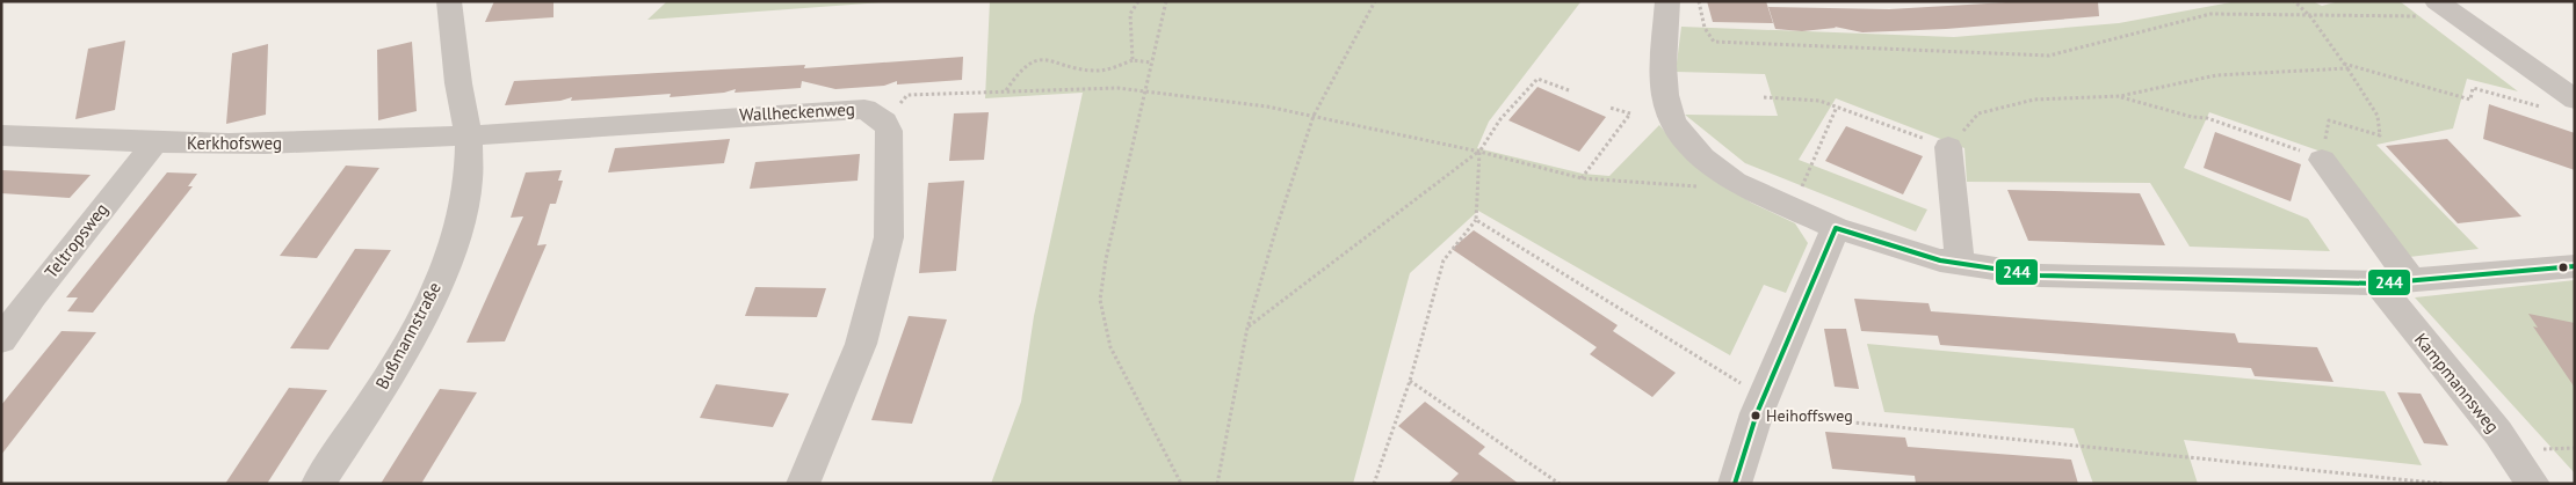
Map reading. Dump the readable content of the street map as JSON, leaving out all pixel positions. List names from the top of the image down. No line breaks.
{"streets":{"street":["Wallheckenweg","Kerkhofsweg","Teltropsweg","Bußmannstraße","Kampmannsweg"]},"crossings":[["Wallheckenweg","Kerkhofsweg"],["Wallheckenweg","Bußmannstraße"],["Kerkhofsweg","Teltropsweg"],["Kerkhofsweg","Bußmannstraße"]],"places":["Heihoffsweg"],"lines":["transit line 244"]}
